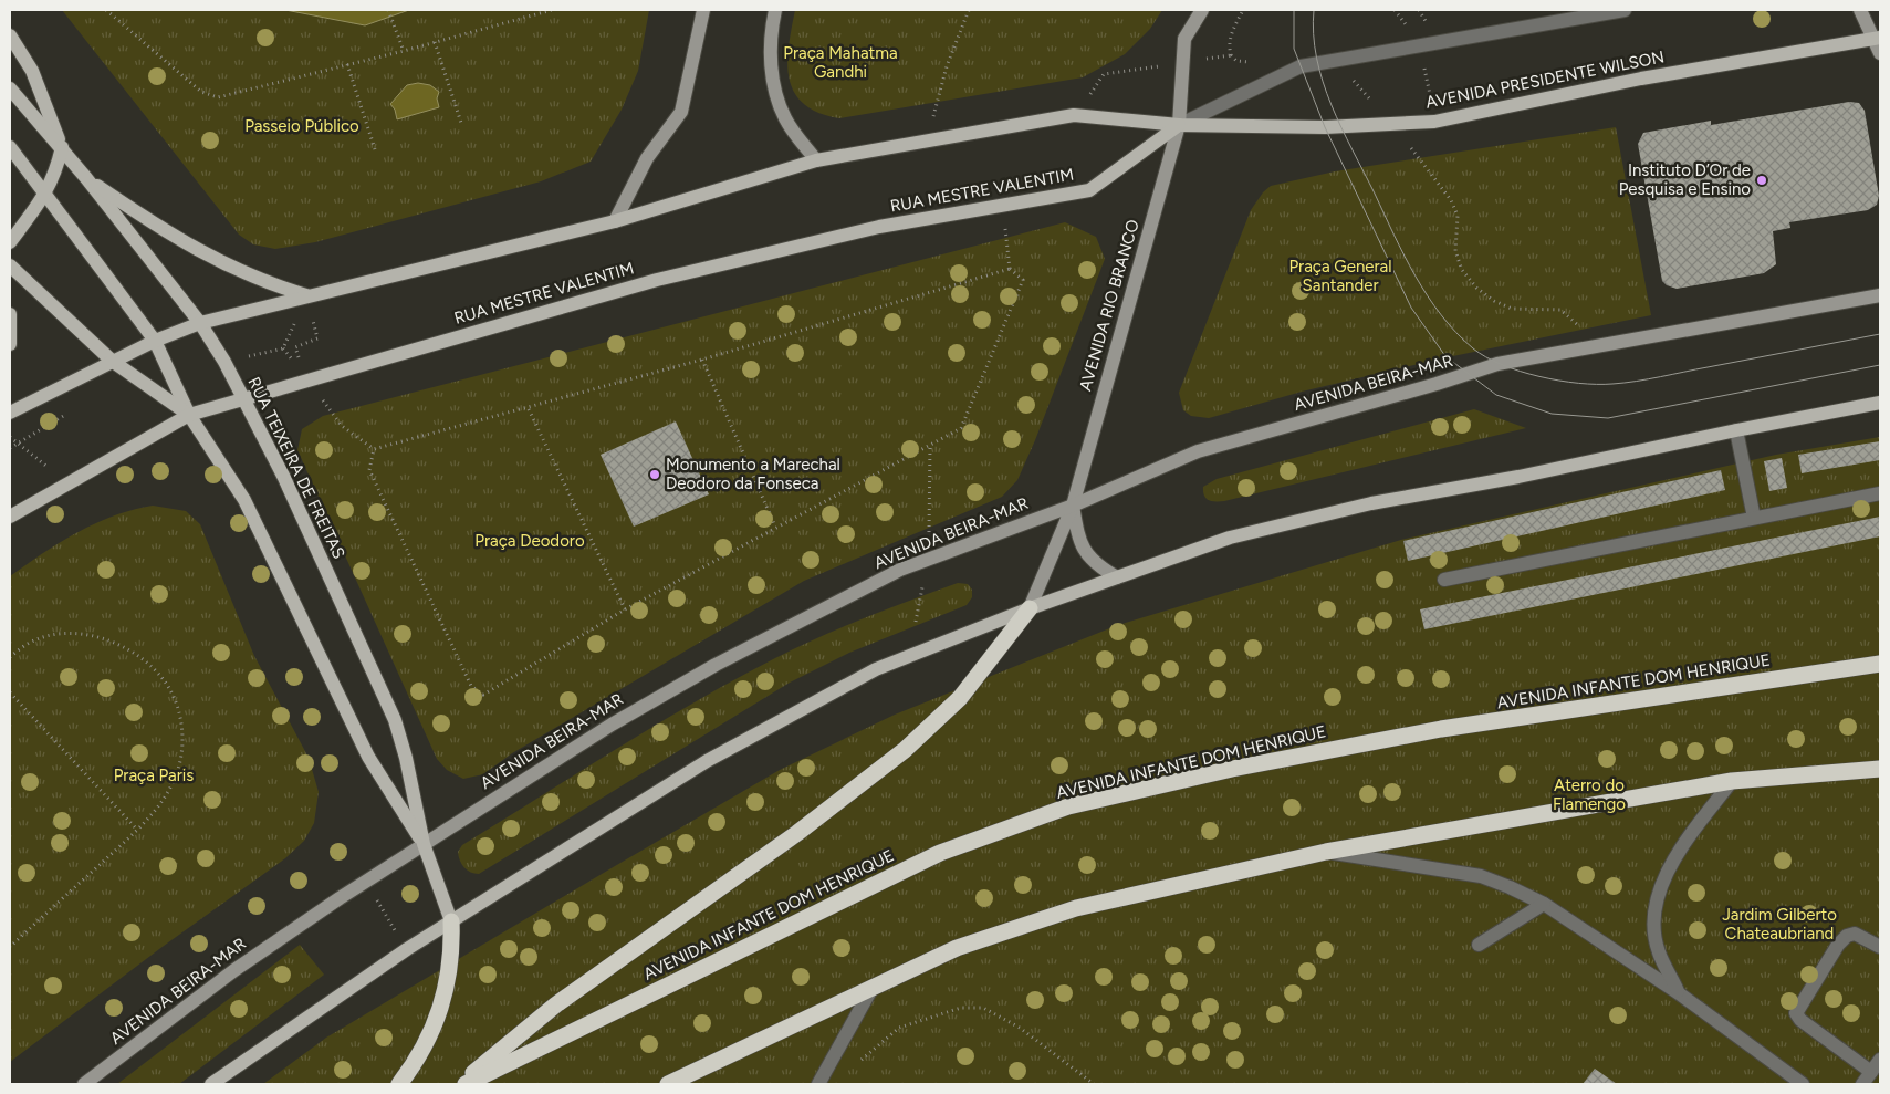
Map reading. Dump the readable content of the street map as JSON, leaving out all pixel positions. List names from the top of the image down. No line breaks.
{"streets":{"highway":["AVENIDA INFANTE DOM HENRIQUE"],"main road":["AVENIDA PRESIDENTE WILSON","RUA MESTRE VALENTIM","AVENIDA RIO BRANCO","AVENIDA BEIRA-MAR","RUA TEIXEIRA DE FREITAS"]},"crossings":[["AVENIDA PRESIDENTE WILSON","RUA MESTRE VALENTIM"],["AVENIDA PRESIDENTE WILSON","AVENIDA RIO BRANCO"],["RUA MESTRE VALENTIM","AVENIDA RIO BRANCO"],["RUA MESTRE VALENTIM","RUA TEIXEIRA DE FREITAS"],["AVENIDA RIO BRANCO","AVENIDA BEIRA-MAR"],["AVENIDA BEIRA-MAR","RUA TEIXEIRA DE FREITAS"]],"parks":["Praça Mahatma Gandhi","Passeio Público","Praça General Santander","Praça Deodoro","Praça Paris","Aterro do Flamengo","Jardim Gilberto Chateaubriand"],"places":["Instituto D’Or de Pesquisa e Ensino","Monumento a Marechal Deodoro da Fonseca"]}
